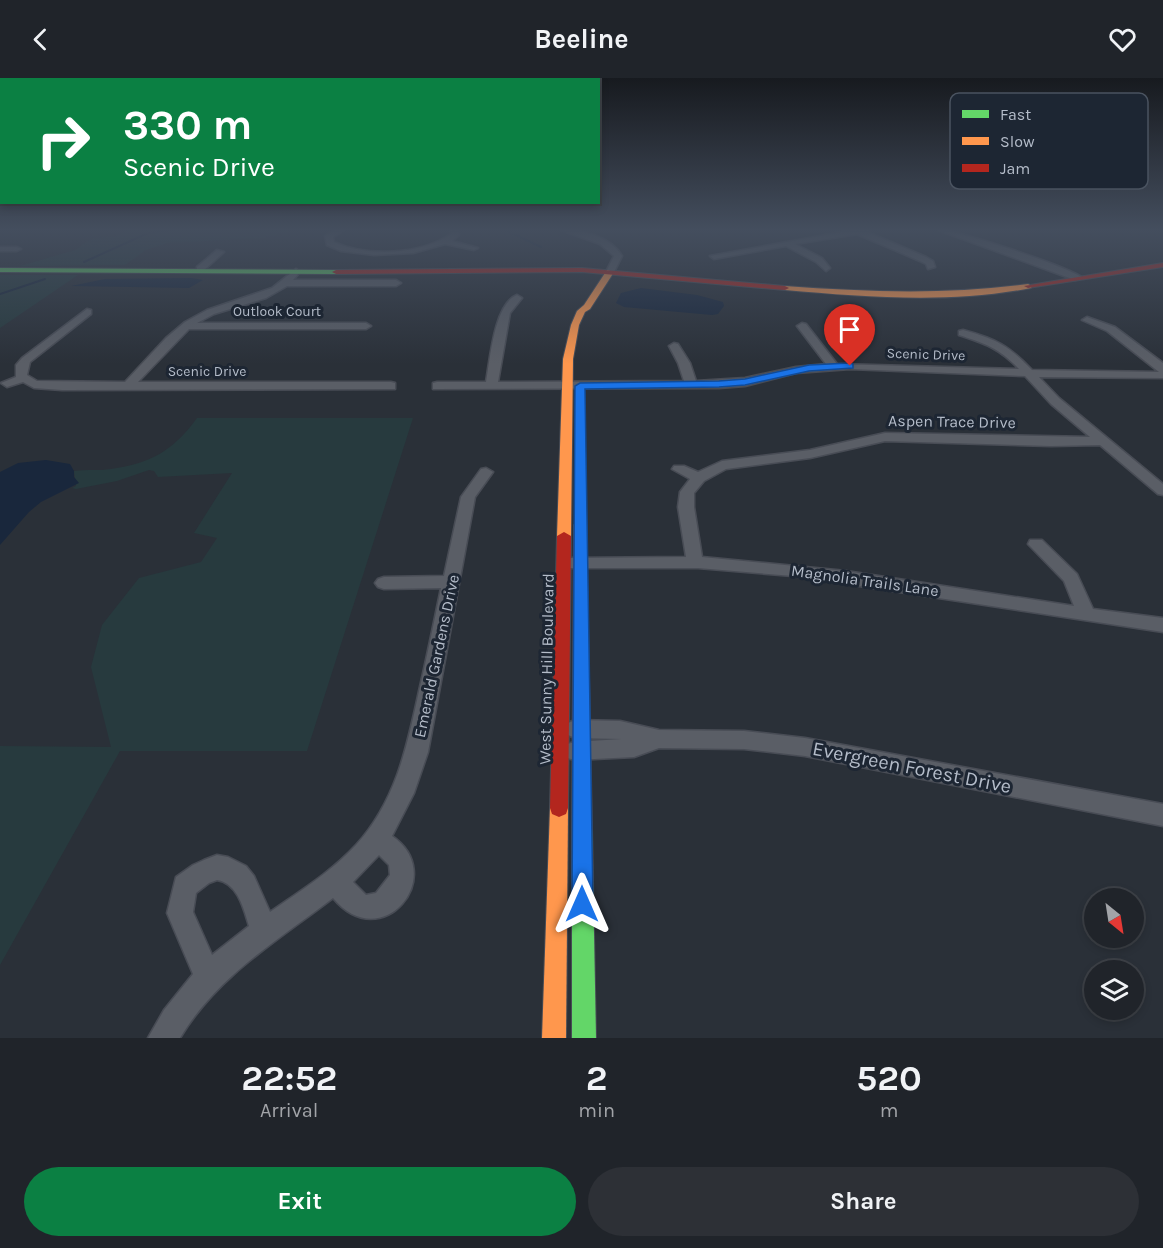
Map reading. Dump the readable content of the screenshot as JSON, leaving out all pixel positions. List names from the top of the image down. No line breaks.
{"streets":{"main road":["West Sunny Hill Boulevard"],"street":["Outlook Court","Scenic Drive","Aspen Trace Drive","Magnolia Trails Lane","Emerald Gardens Drive","Evergreen Forest Drive"]},"crossings":[["Scenic Drive","West Sunny Hill Boulevard"],["Magnolia Trails Lane","West Sunny Hill Boulevard"],["West Sunny Hill Boulevard","Evergreen Forest Drive"]],"legend":["Fast","Slow","Jam"],"north":"bottom right","page":{"header":"Beeline","turn":["330 m","Scenic Drive"],"eta":["22:52","Arrival","2","min","520","m"],"buttons":["Exit","Share"]}}
